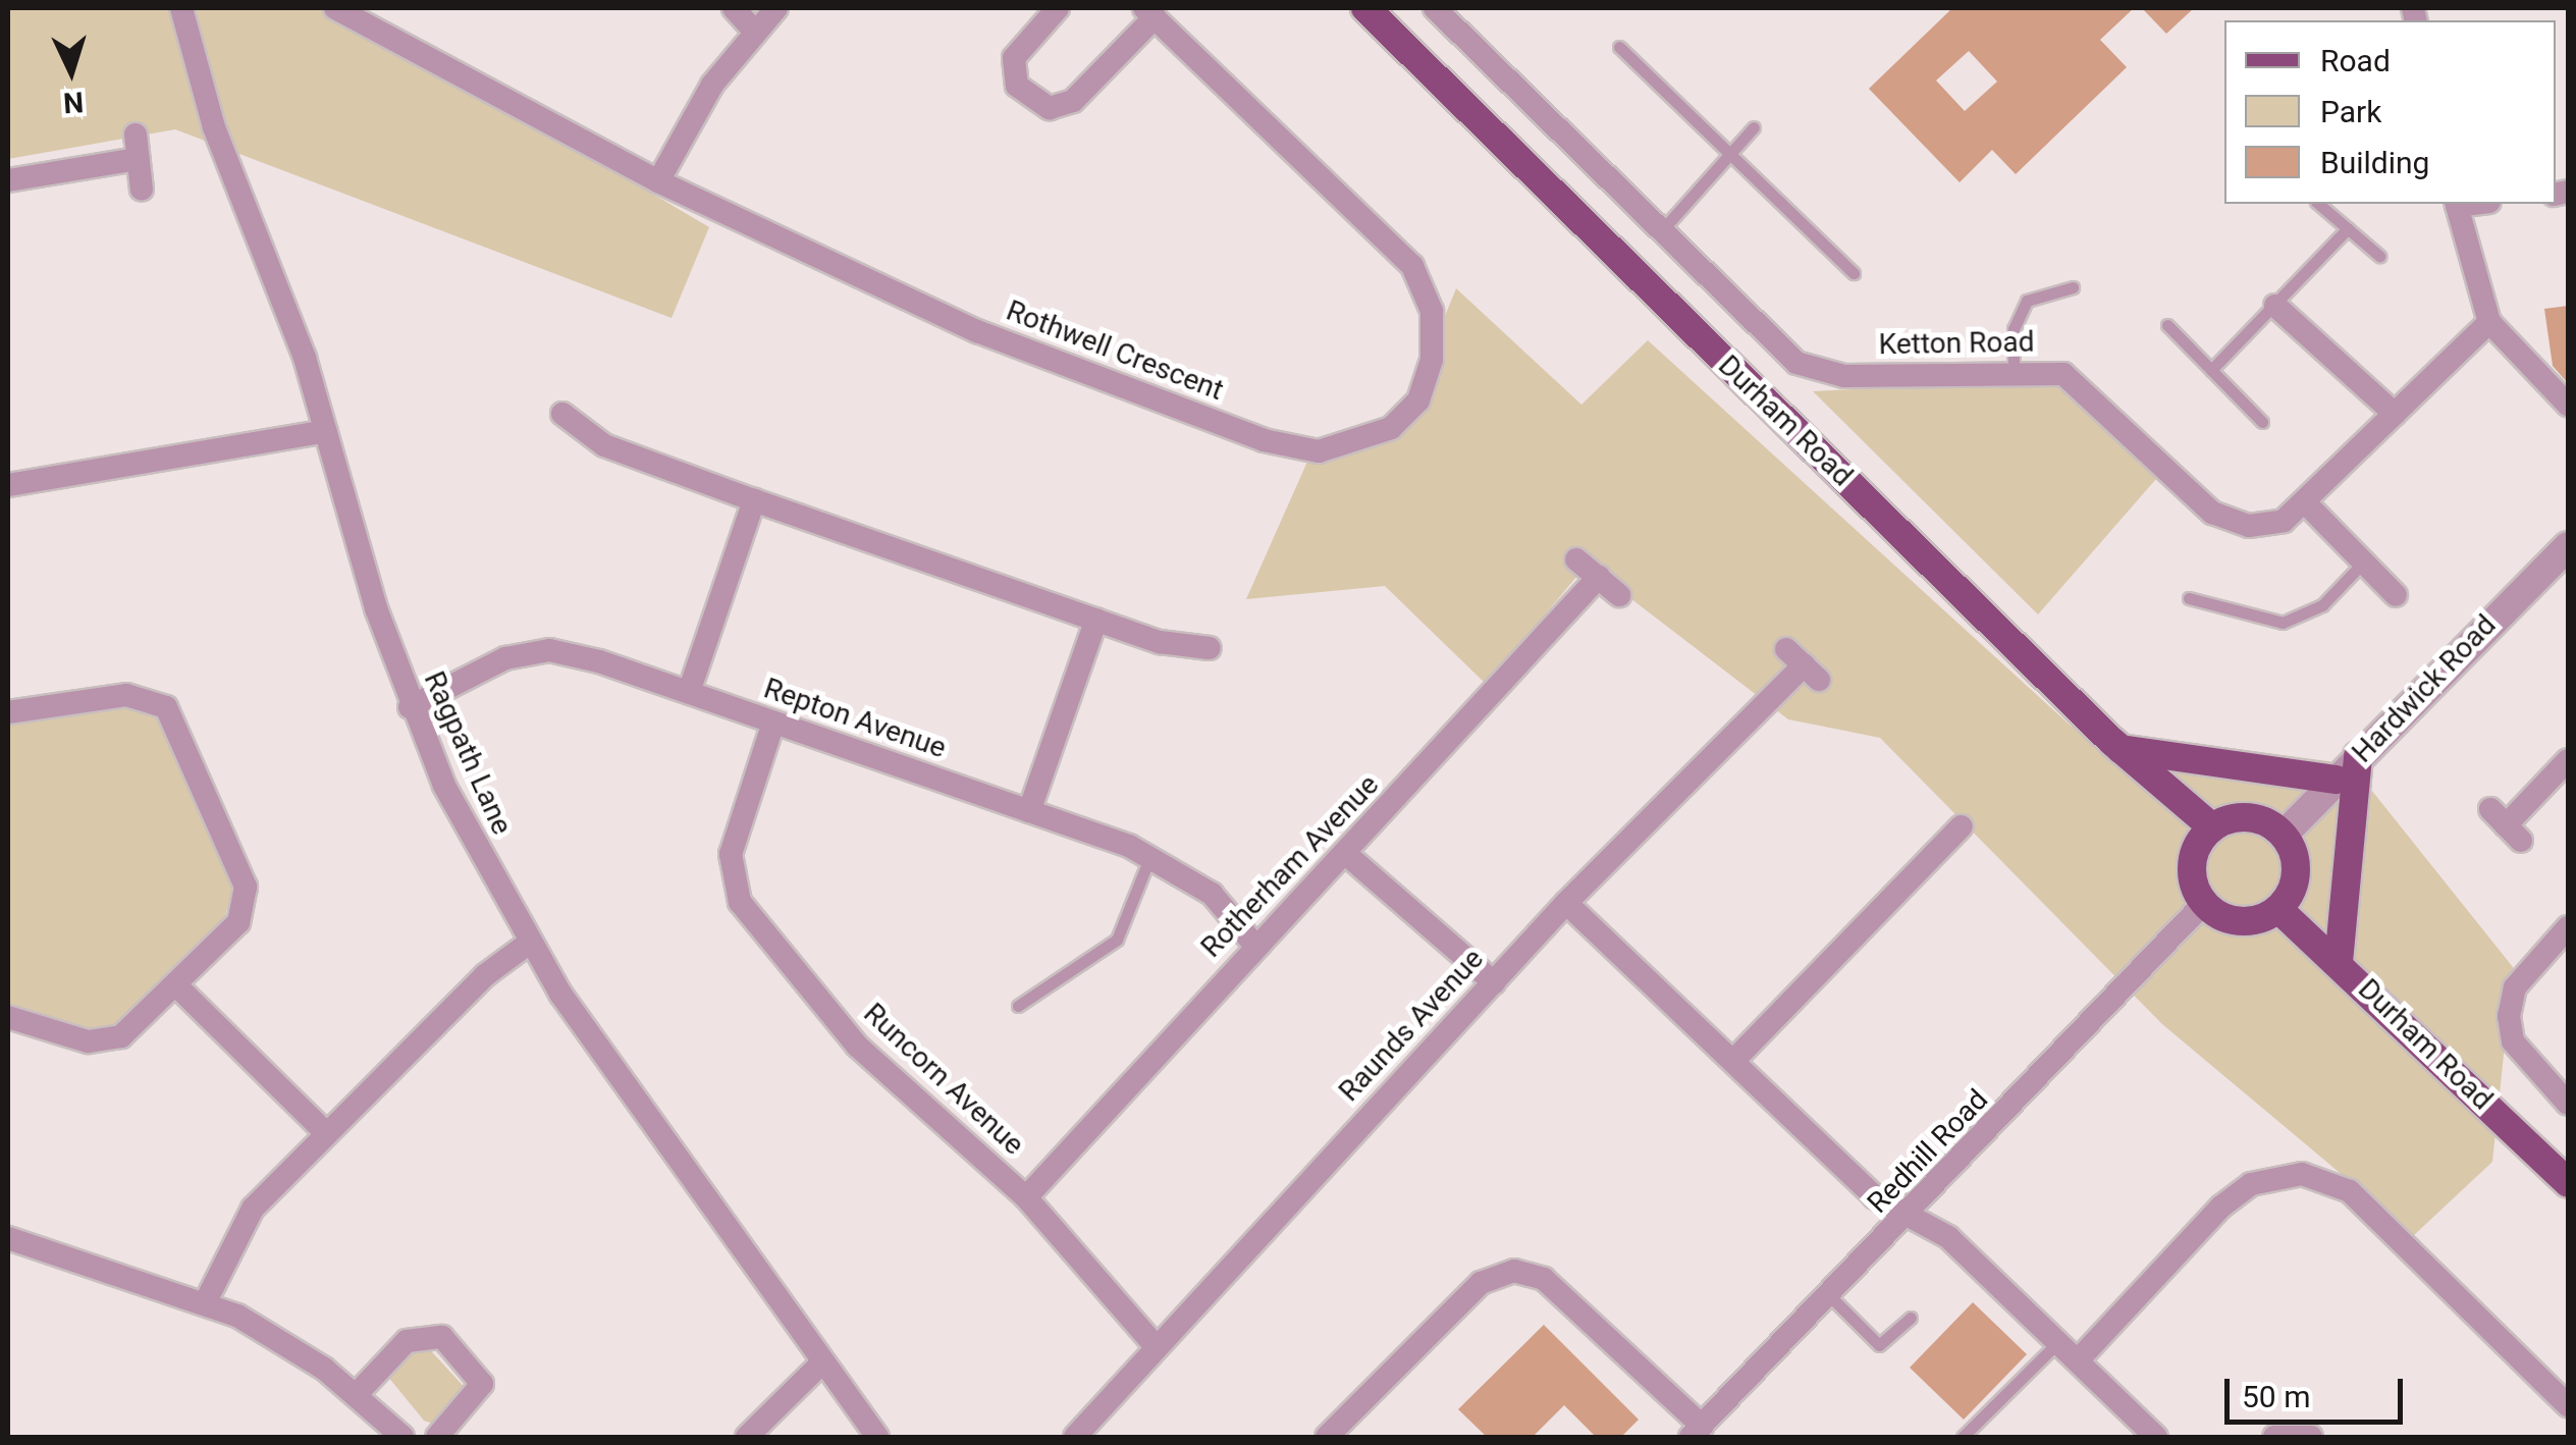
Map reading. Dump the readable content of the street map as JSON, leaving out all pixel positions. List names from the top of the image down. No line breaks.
{"streets":{"main road":["Durham Road"],"street":["Ketton Road","Rothwell Crescent","Hardwick Road","Repton Avenue","Ragpath Lane","Rotherham Avenue","Raunds Avenue","Runcorn Avenue","Redhill Road"]},"crossings":[["Durham Road","Hardwick Road"],["Durham Road","Redhill Road"],["Hardwick Road","Redhill Road"],["Repton Avenue","Ragpath Lane"],["Repton Avenue","Rotherham Avenue"],["Repton Avenue","Runcorn Avenue"],["Rotherham Avenue","Runcorn Avenue"],["Raunds Avenue","Runcorn Avenue"]],"legend":["Road","Park","Building"],"scale_bar":"50 m","north":"bottom"}
